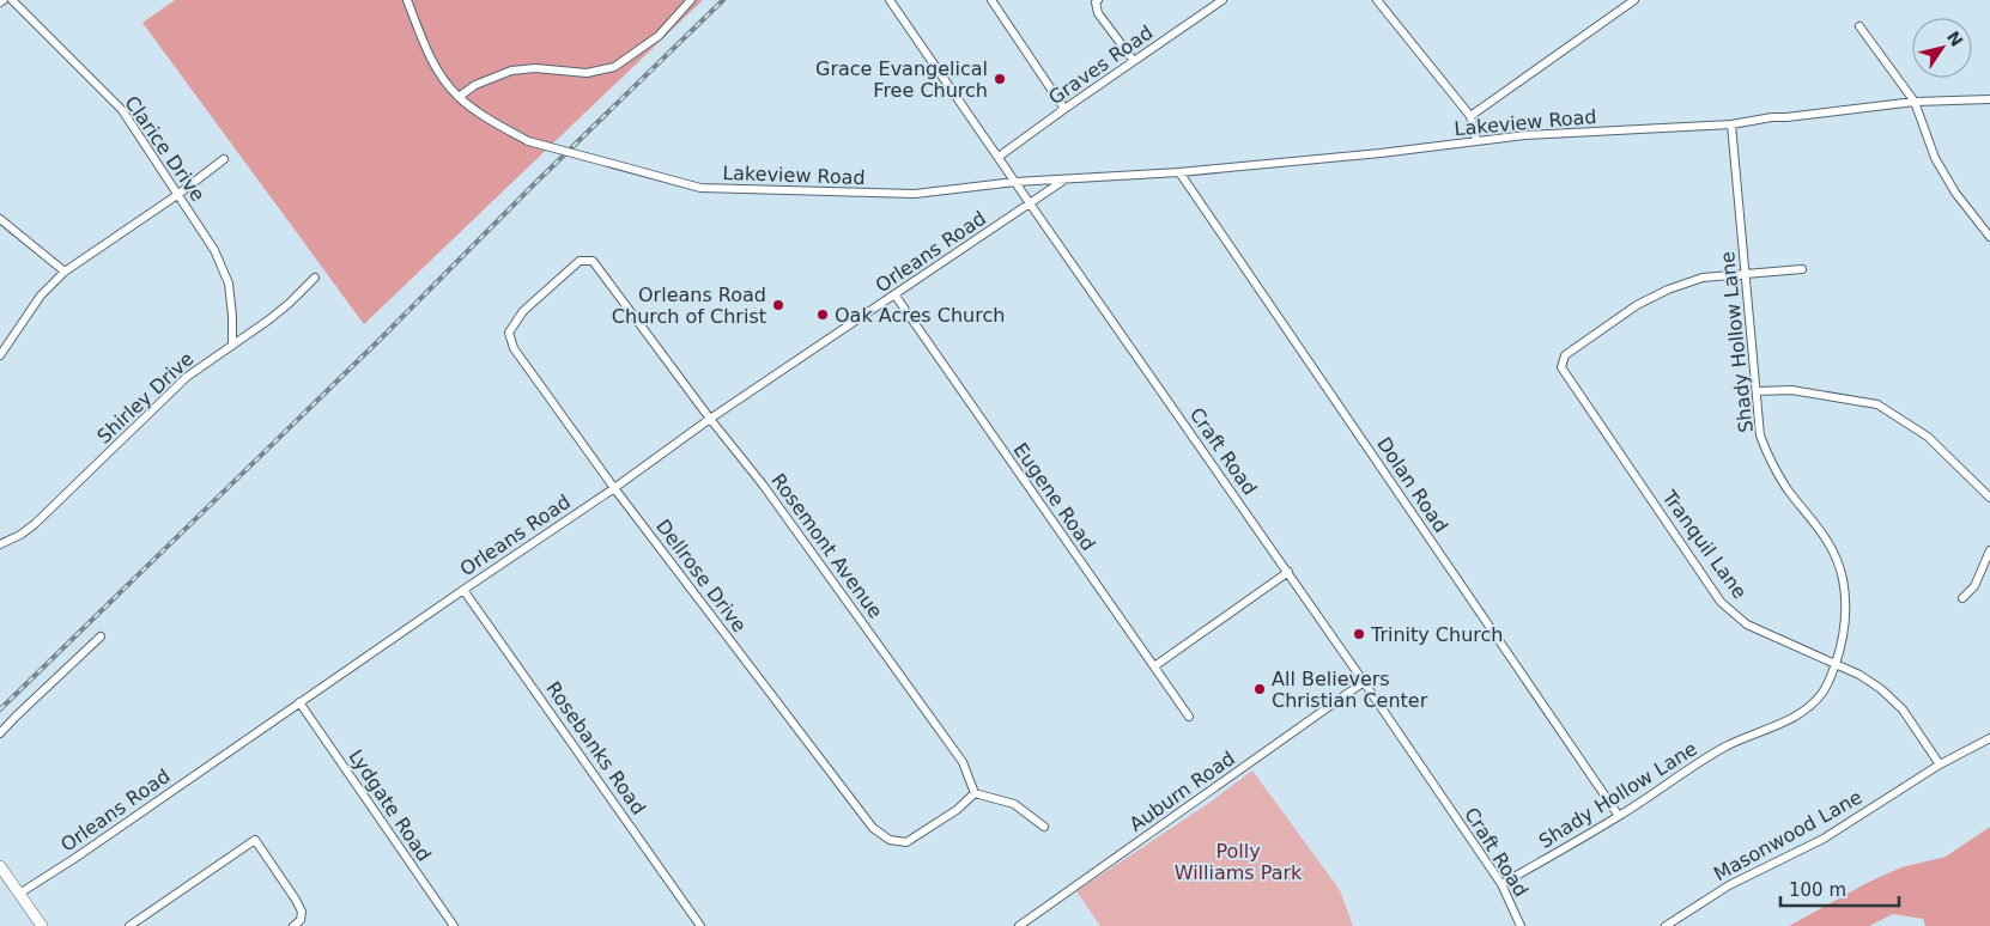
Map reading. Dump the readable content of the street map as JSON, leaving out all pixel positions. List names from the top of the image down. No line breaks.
{"streets":{"street":["Graves Road","Lakeview Road","Clarice Drive","Orleans Road","Shady Hollow Lane","Shirley Drive","Craft Road","Dolan Road","Eugene Road","Tranquil Lane","Rosemont Avenue","Dellrose Drive","Rosebanks Road","Auburn Road","Lydgate Road","Masonwood Lane"]},"crossings":[["Graves Road","Craft Road"],["Lakeview Road","Shady Hollow Lane"],["Lakeview Road","Craft Road"],["Lakeview Road","Dolan Road"],["Clarice Drive","Shirley Drive"],["Orleans Road","Craft Road"],["Orleans Road","Eugene Road"],["Orleans Road","Rosemont Avenue"],["Orleans Road","Dellrose Drive"],["Orleans Road","Rosebanks Road"],["Orleans Road","Lydgate Road"],["Shady Hollow Lane","Craft Road"],["Shady Hollow Lane","Dolan Road"],["Shady Hollow Lane","Tranquil Lane"],["Craft Road","Auburn Road"],["Tranquil Lane","Masonwood Lane"],["Rosemont Avenue","Dellrose Drive"]],"parks":["Polly Williams Park"],"places":["Grace Evangelical Free Church","Orleans Road Church of Christ","Oak Acres Church","Trinity Church","All Believers Christian Center"],"scale_bar":"100 m","north":"top right"}
